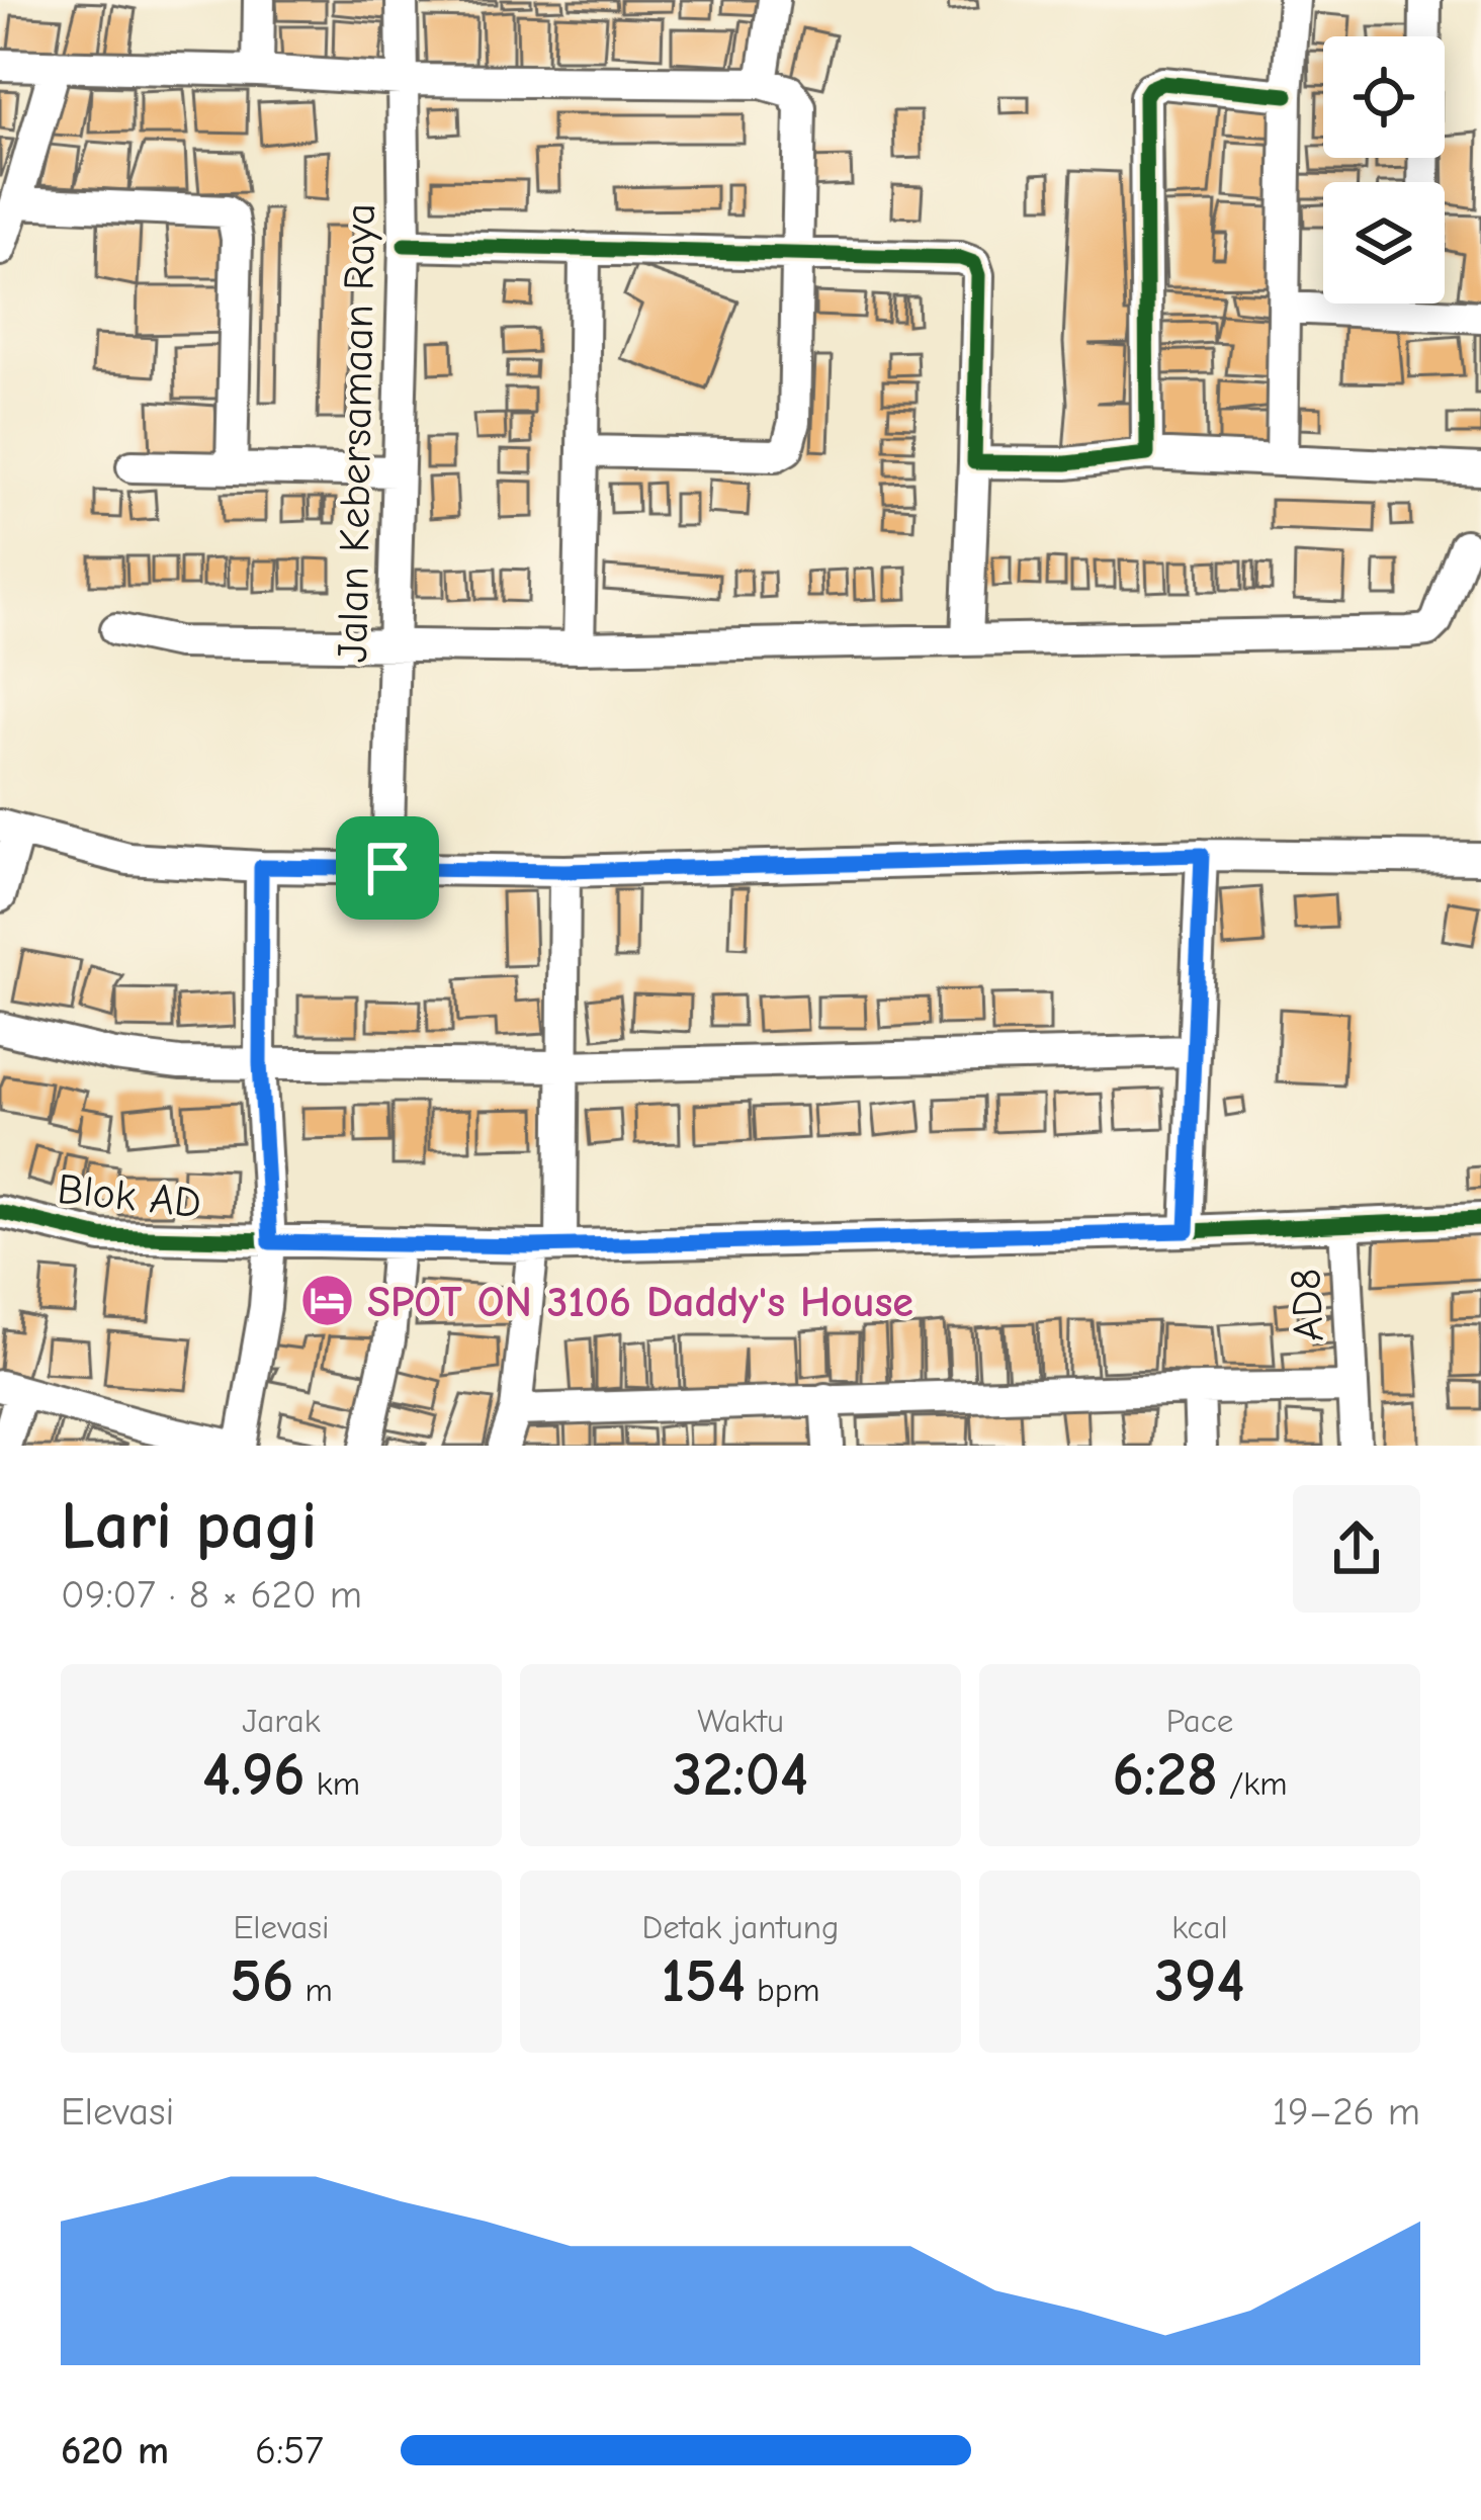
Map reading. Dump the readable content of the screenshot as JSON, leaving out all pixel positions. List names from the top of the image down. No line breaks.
{"streets":{"street":["Jalan Kebersamaan Raya","Blok AD","AD8"]},"crossings":[["Blok AD","AD8"]],"places":{"hotel":["SPOT ON 3106 Daddy's House"]},"page":{"heading":["Lari pagi","09:07 · 8 × 620 m"],"stats":[["Jarak","4.96 km"],["Waktu","32:04"],["Pace","6:28 /km"],["Elevasi","56 m"],["Detak jantung","154 bpm"],["kcal","394"]],"chart":["Elevasi","19–26 m"],"list":[{"name":"620 m","note":"6:57"}]}}
